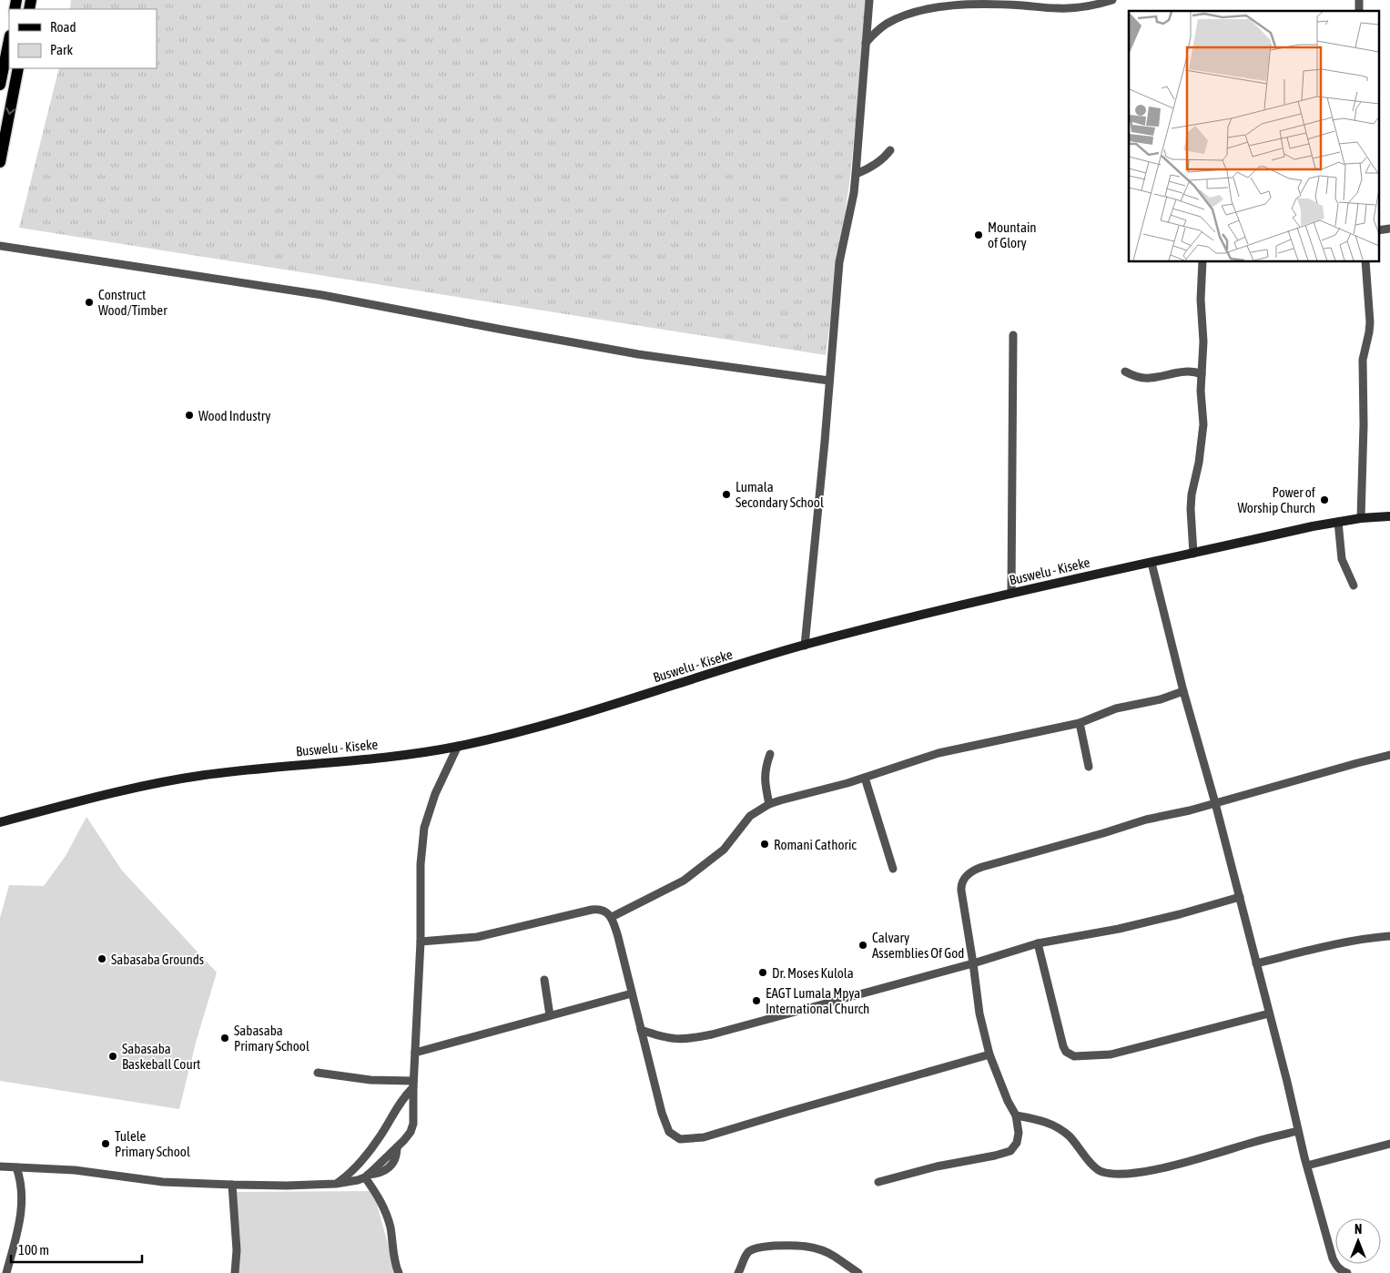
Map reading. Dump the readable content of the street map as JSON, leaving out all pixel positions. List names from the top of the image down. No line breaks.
{"streets":{"main road":["Buswelu - Kiseke"]},"places":["Mountain of Glory","Construct Wood/Timber","Wood Industry","Lumala Secondary School","Power of Worship Church","Romani Cathoric","Calvary Assemblies Of God","Sabasaba Grounds","Dr. Moses Kulola","EAGT Lumala Mpya International Church","Sabasaba Primary School","Sabasaba Baskeball Court","Tulele Primary School"],"legend":["Road","Park"],"scale_bar":"100 m","north":"top"}
